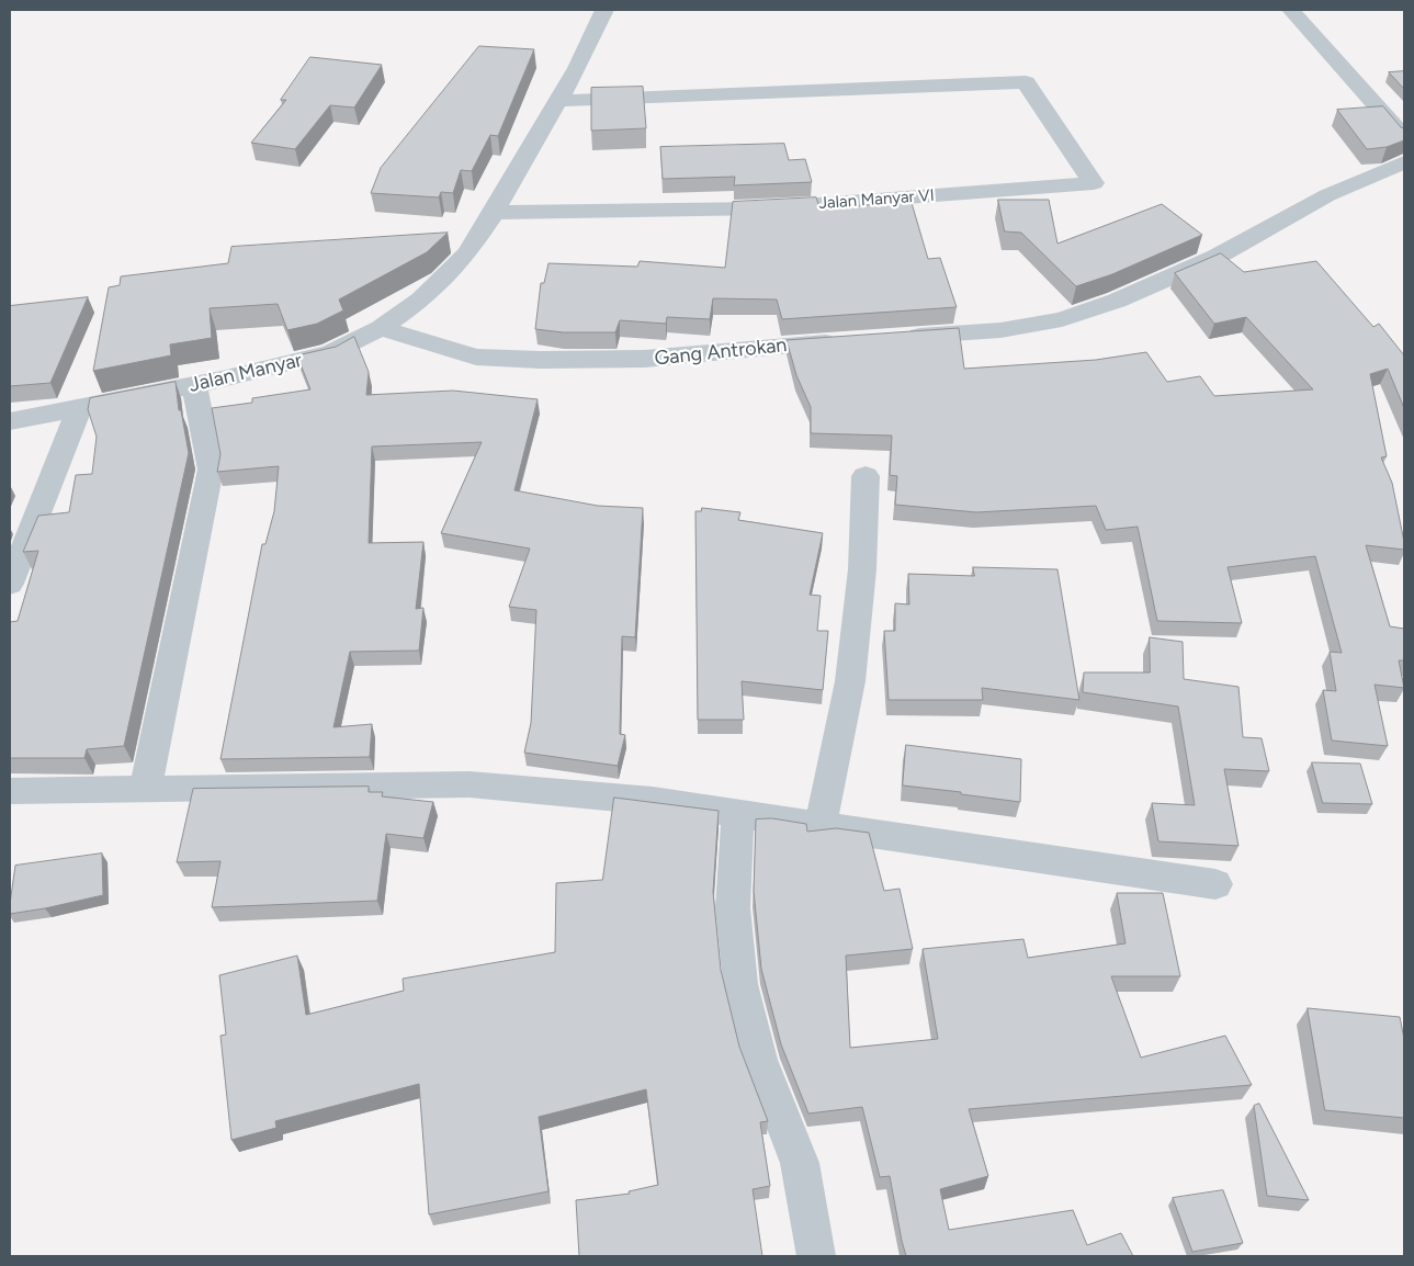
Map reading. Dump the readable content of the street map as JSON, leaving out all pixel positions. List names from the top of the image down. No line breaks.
{"streets":{"street":["Jalan Manyar VI","Gang Antrokan","Jalan Manyar"]},"crossings":[["Jalan Manyar VI","Jalan Manyar"],["Gang Antrokan","Jalan Manyar"]]}
